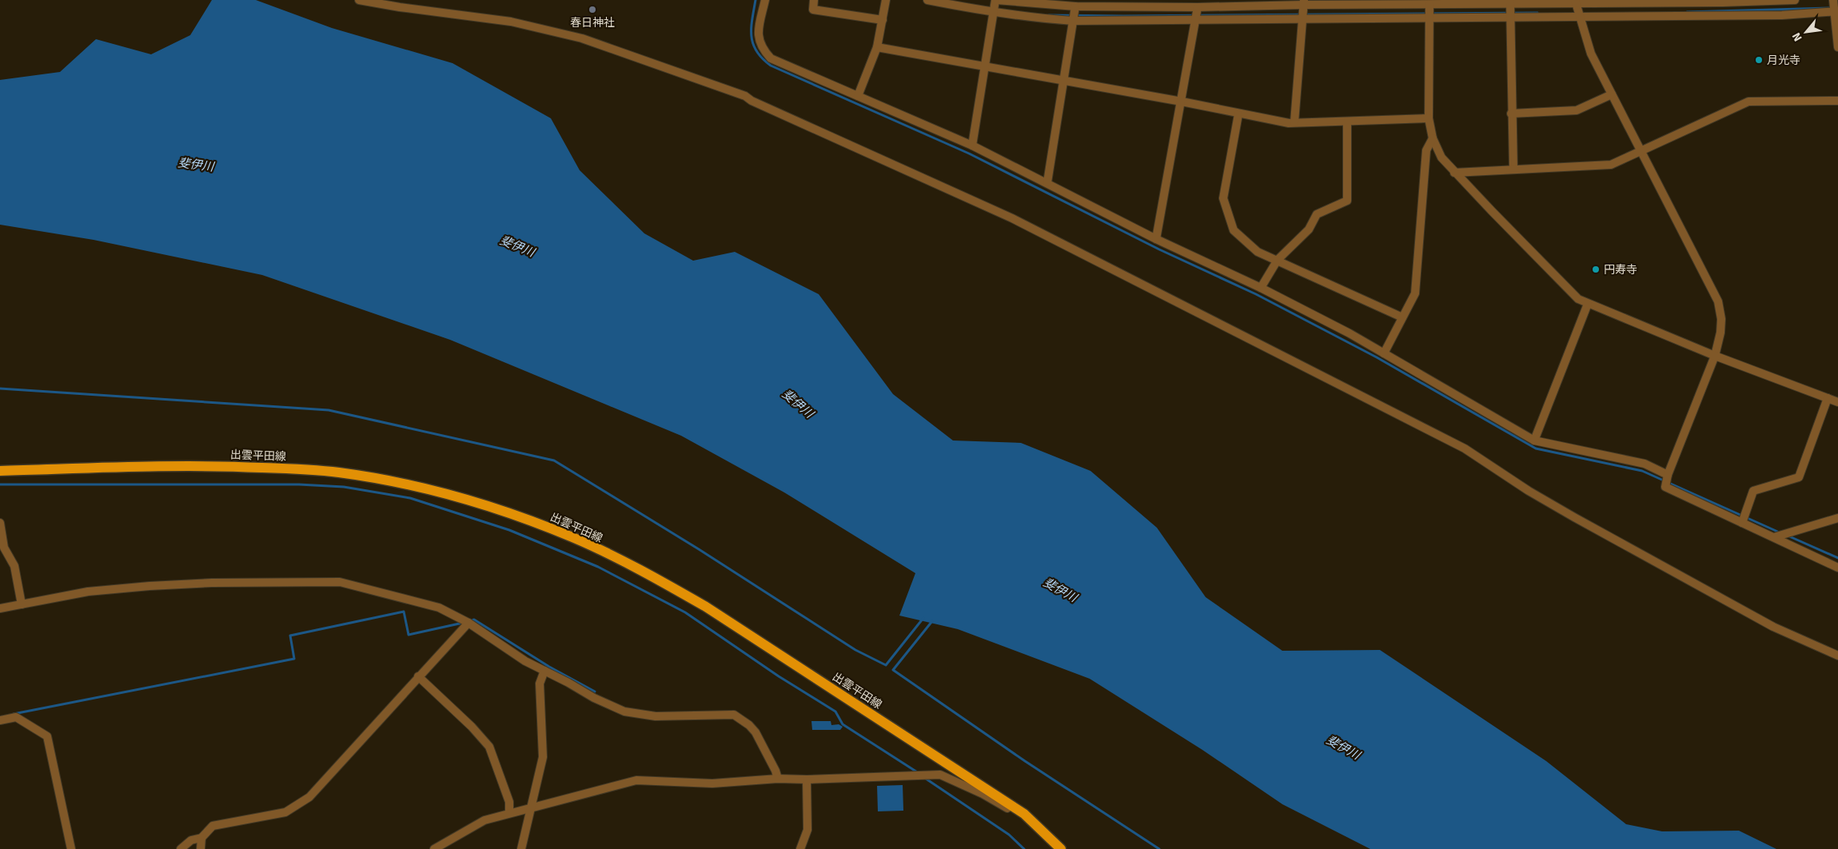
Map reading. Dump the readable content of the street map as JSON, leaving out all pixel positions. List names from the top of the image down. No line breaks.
{"streets":{"main road":["出雲平田線"]},"water":["斐伊川"],"places":["春日神社","月光寺","円寿寺"],"north":"bottom left"}
